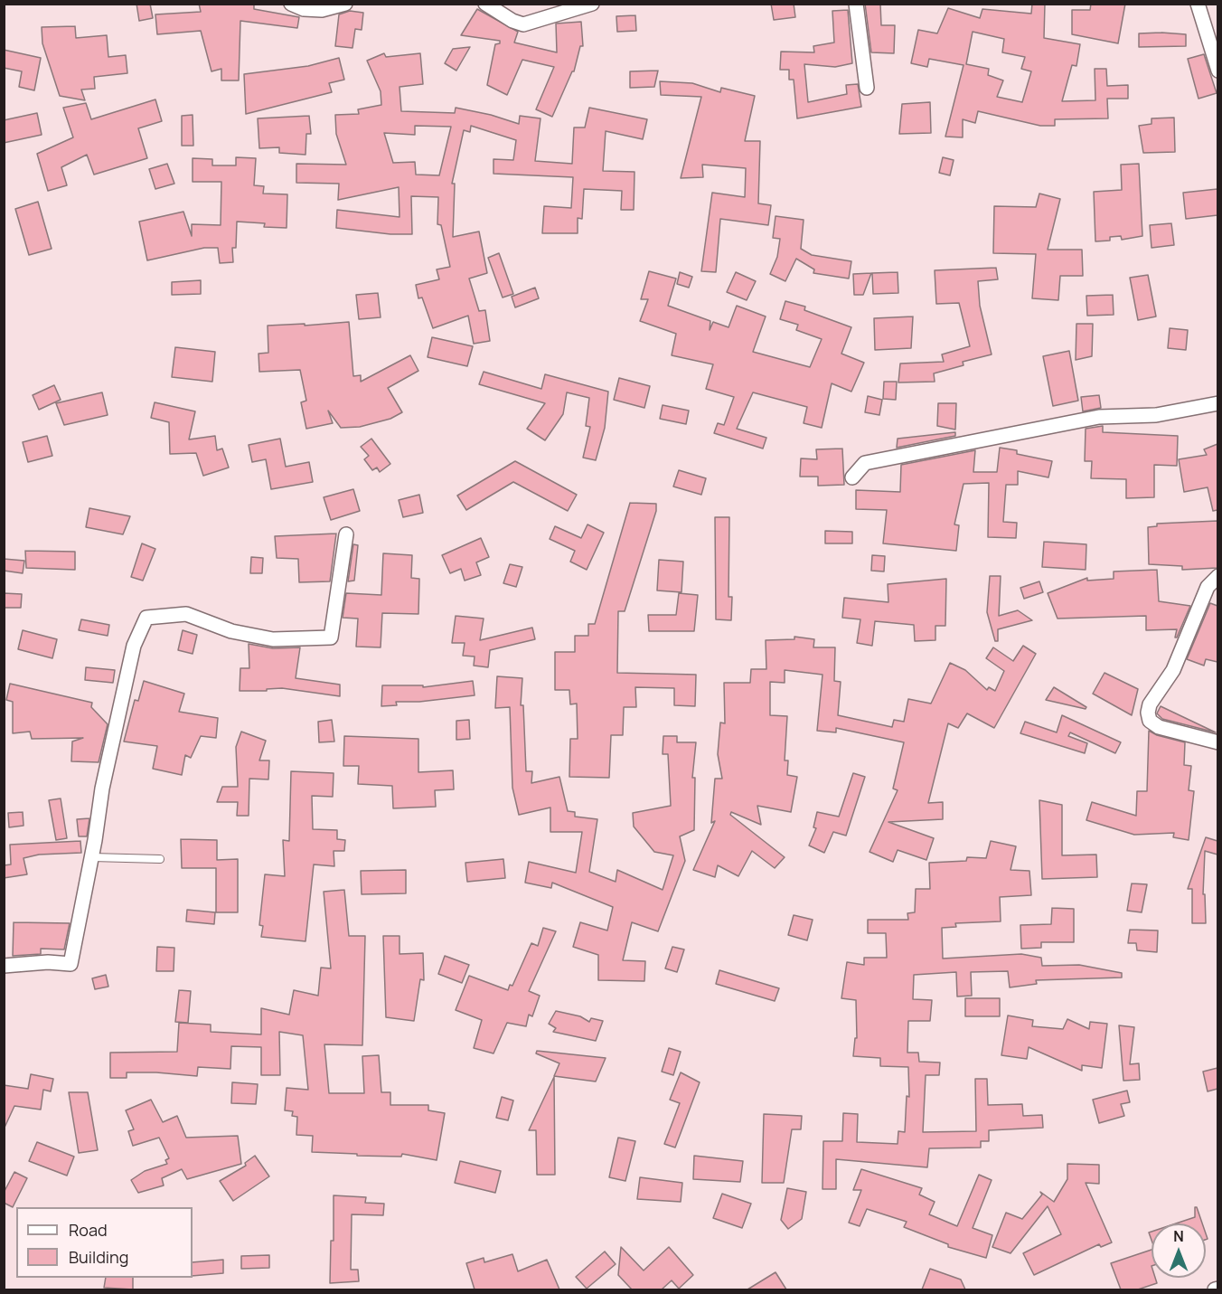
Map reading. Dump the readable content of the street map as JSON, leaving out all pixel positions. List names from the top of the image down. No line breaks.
{"legend":["Road","Building"],"north":"top"}
